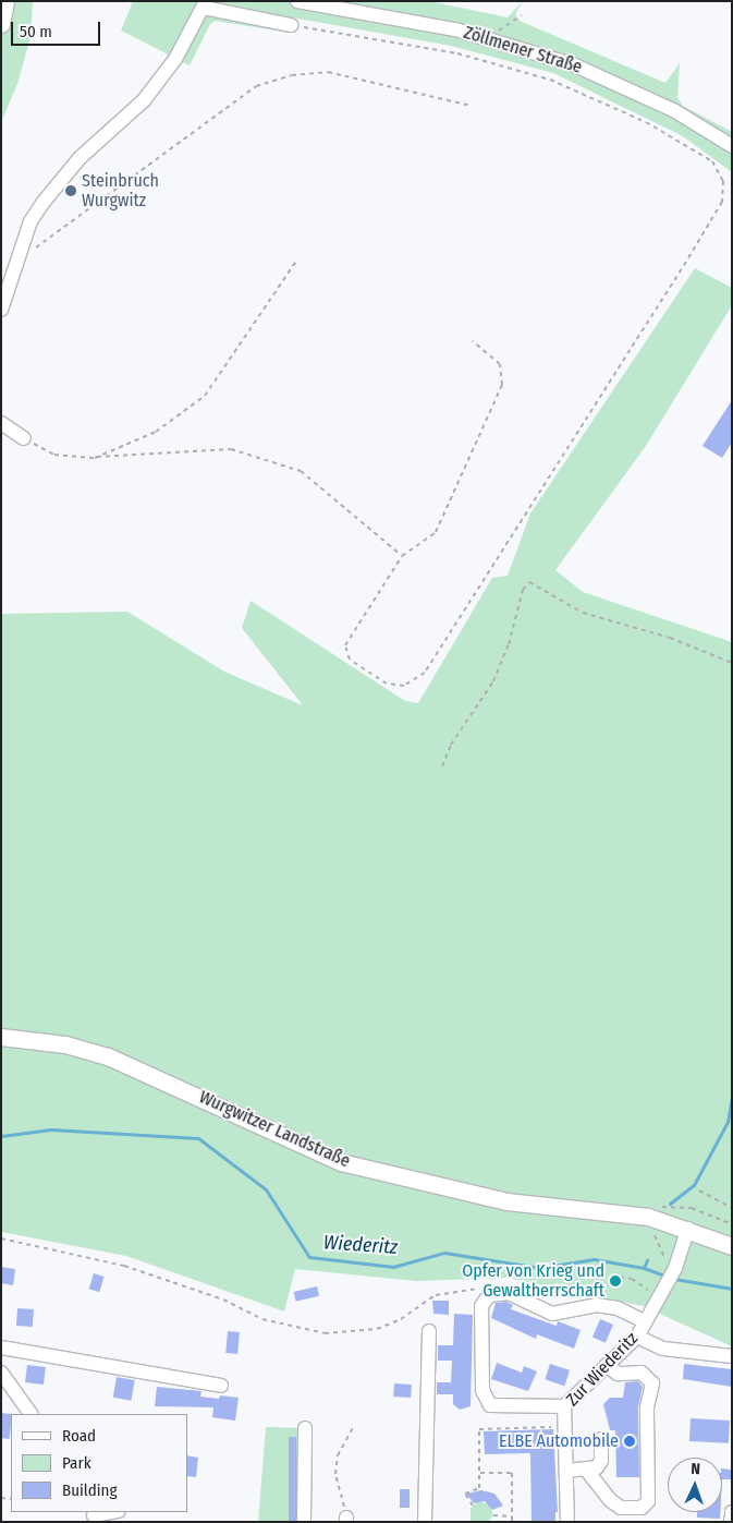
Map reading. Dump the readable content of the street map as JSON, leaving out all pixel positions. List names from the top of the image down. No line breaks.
{"streets":{"main road":["Wurgwitzer Landstraße"],"street":["Zöllmener Straße","Zur Wiederitz"]},"crossings":[["Wurgwitzer Landstraße","Zur Wiederitz"]],"water":["Wiederitz"],"places":["Steinbruch Wurgwitz","Opfer von Krieg und Gewaltherrschaft","ELBE Automobile"],"legend":["Road","Park","Building"],"scale_bar":"50 m","north":"top"}
